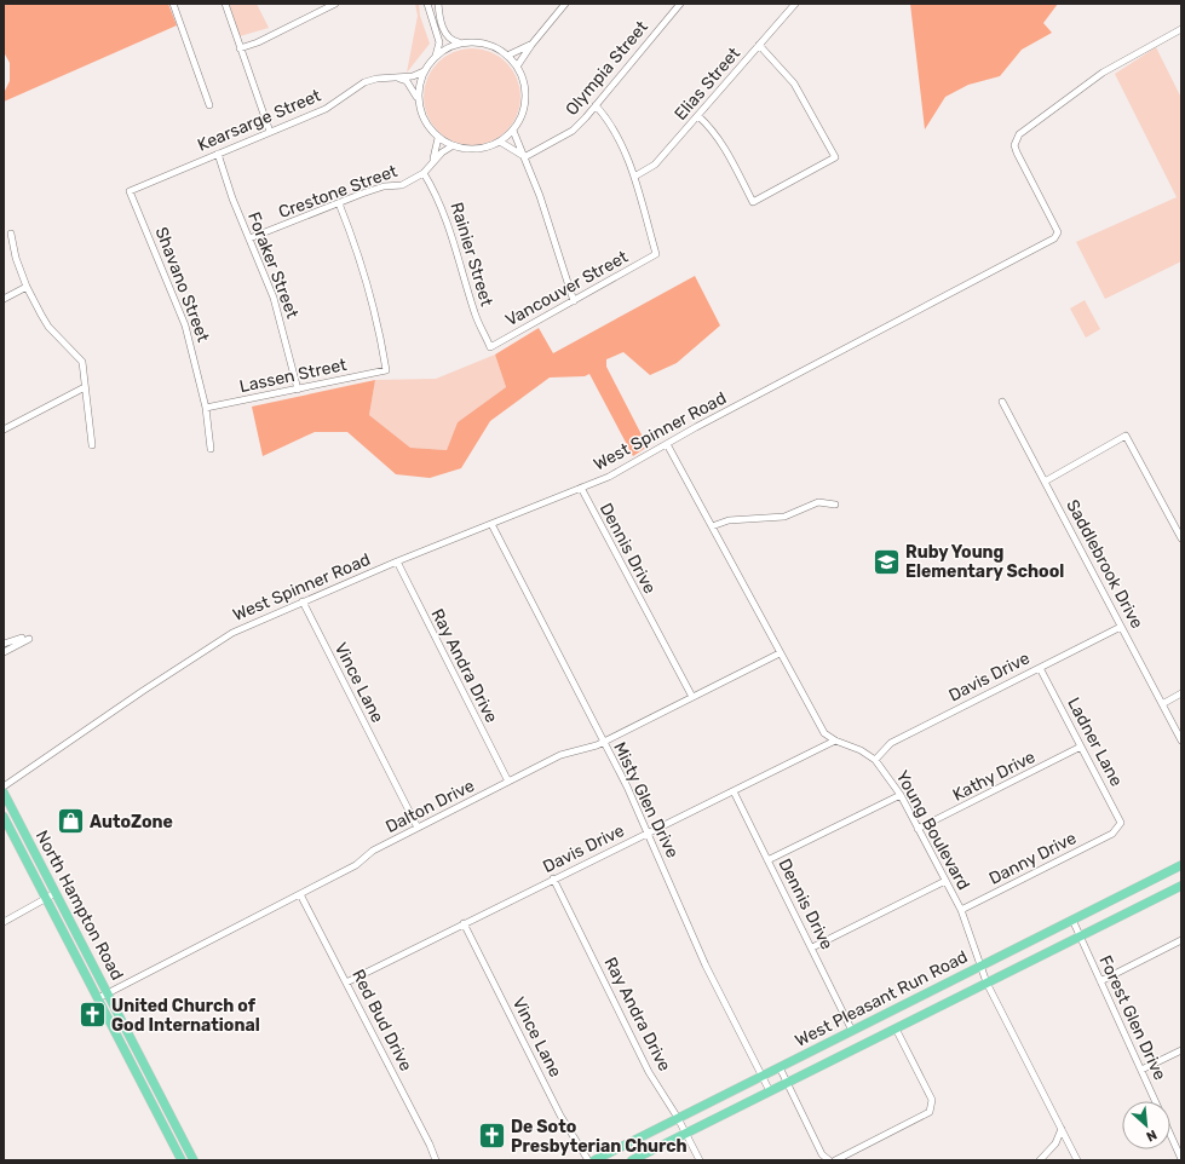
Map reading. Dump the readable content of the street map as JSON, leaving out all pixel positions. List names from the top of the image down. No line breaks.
{"streets":{"main road":["North Hampton Road","West Pleasant Run Road"],"street":["Olympia Street","Elias Street","Kearsarge Street","Crestone Street","Rainier Street","Foraker Street","Shavano Street","Vancouver Street","Lassen Street","West Spinner Road","Dennis Drive","Saddlebrook Drive","Ray Andra Drive","Davis Drive","Vince Lane","Ladner Lane","Kathy Drive","Misty Glen Drive","Dalton Drive","Young Boulevard","Danny Drive","Forest Glen Drive","Red Bud Drive"]},"crossings":[["Elias Street","Vancouver Street"],["Kearsarge Street","Crestone Street"],["Kearsarge Street","Foraker Street"],["Kearsarge Street","Shavano Street"],["Crestone Street","Rainier Street"],["Crestone Street","Foraker Street"],["Crestone Street","Lassen Street"],["Rainier Street","Vancouver Street"],["Foraker Street","Lassen Street"],["Shavano Street","Lassen Street"],["West Spinner Road","Dennis Drive"],["West Spinner Road","Ray Andra Drive"],["West Spinner Road","Vince Lane"],["West Spinner Road","Misty Glen Drive"],["West Spinner Road","Young Boulevard"],["Dennis Drive","Davis Drive"],["Dennis Drive","Dalton Drive"],["Dennis Drive","West Pleasant Run Road"],["Saddlebrook Drive","Davis Drive"],["Ray Andra Drive","Davis Drive"],["Ray Andra Drive","Dalton Drive"],["Ray Andra Drive","West Pleasant Run Road"],["Davis Drive","Vince Lane"],["Davis Drive","Ladner Lane"],["Davis Drive","Misty Glen Drive"],["Davis Drive","Young Boulevard"],["Davis Drive","Red Bud Drive"],["Vince Lane","Dalton Drive"],["Ladner Lane","Kathy Drive"],["Ladner Lane","Danny Drive"],["Kathy Drive","Young Boulevard"],["Misty Glen Drive","Dalton Drive"],["Misty Glen Drive","West Pleasant Run Road"],["Dalton Drive","Young Boulevard"],["Dalton Drive","North Hampton Road"],["Dalton Drive","Red Bud Drive"],["Young Boulevard","Danny Drive"],["Young Boulevard","West Pleasant Run Road"],["West Pleasant Run Road","Forest Glen Drive"]],"places":{"school or university":["Ruby Young Elementary School"],"shop":["AutoZone"],"church":["United Church of God International","De Soto Presbyterian Church"]},"north":"bottom right"}
